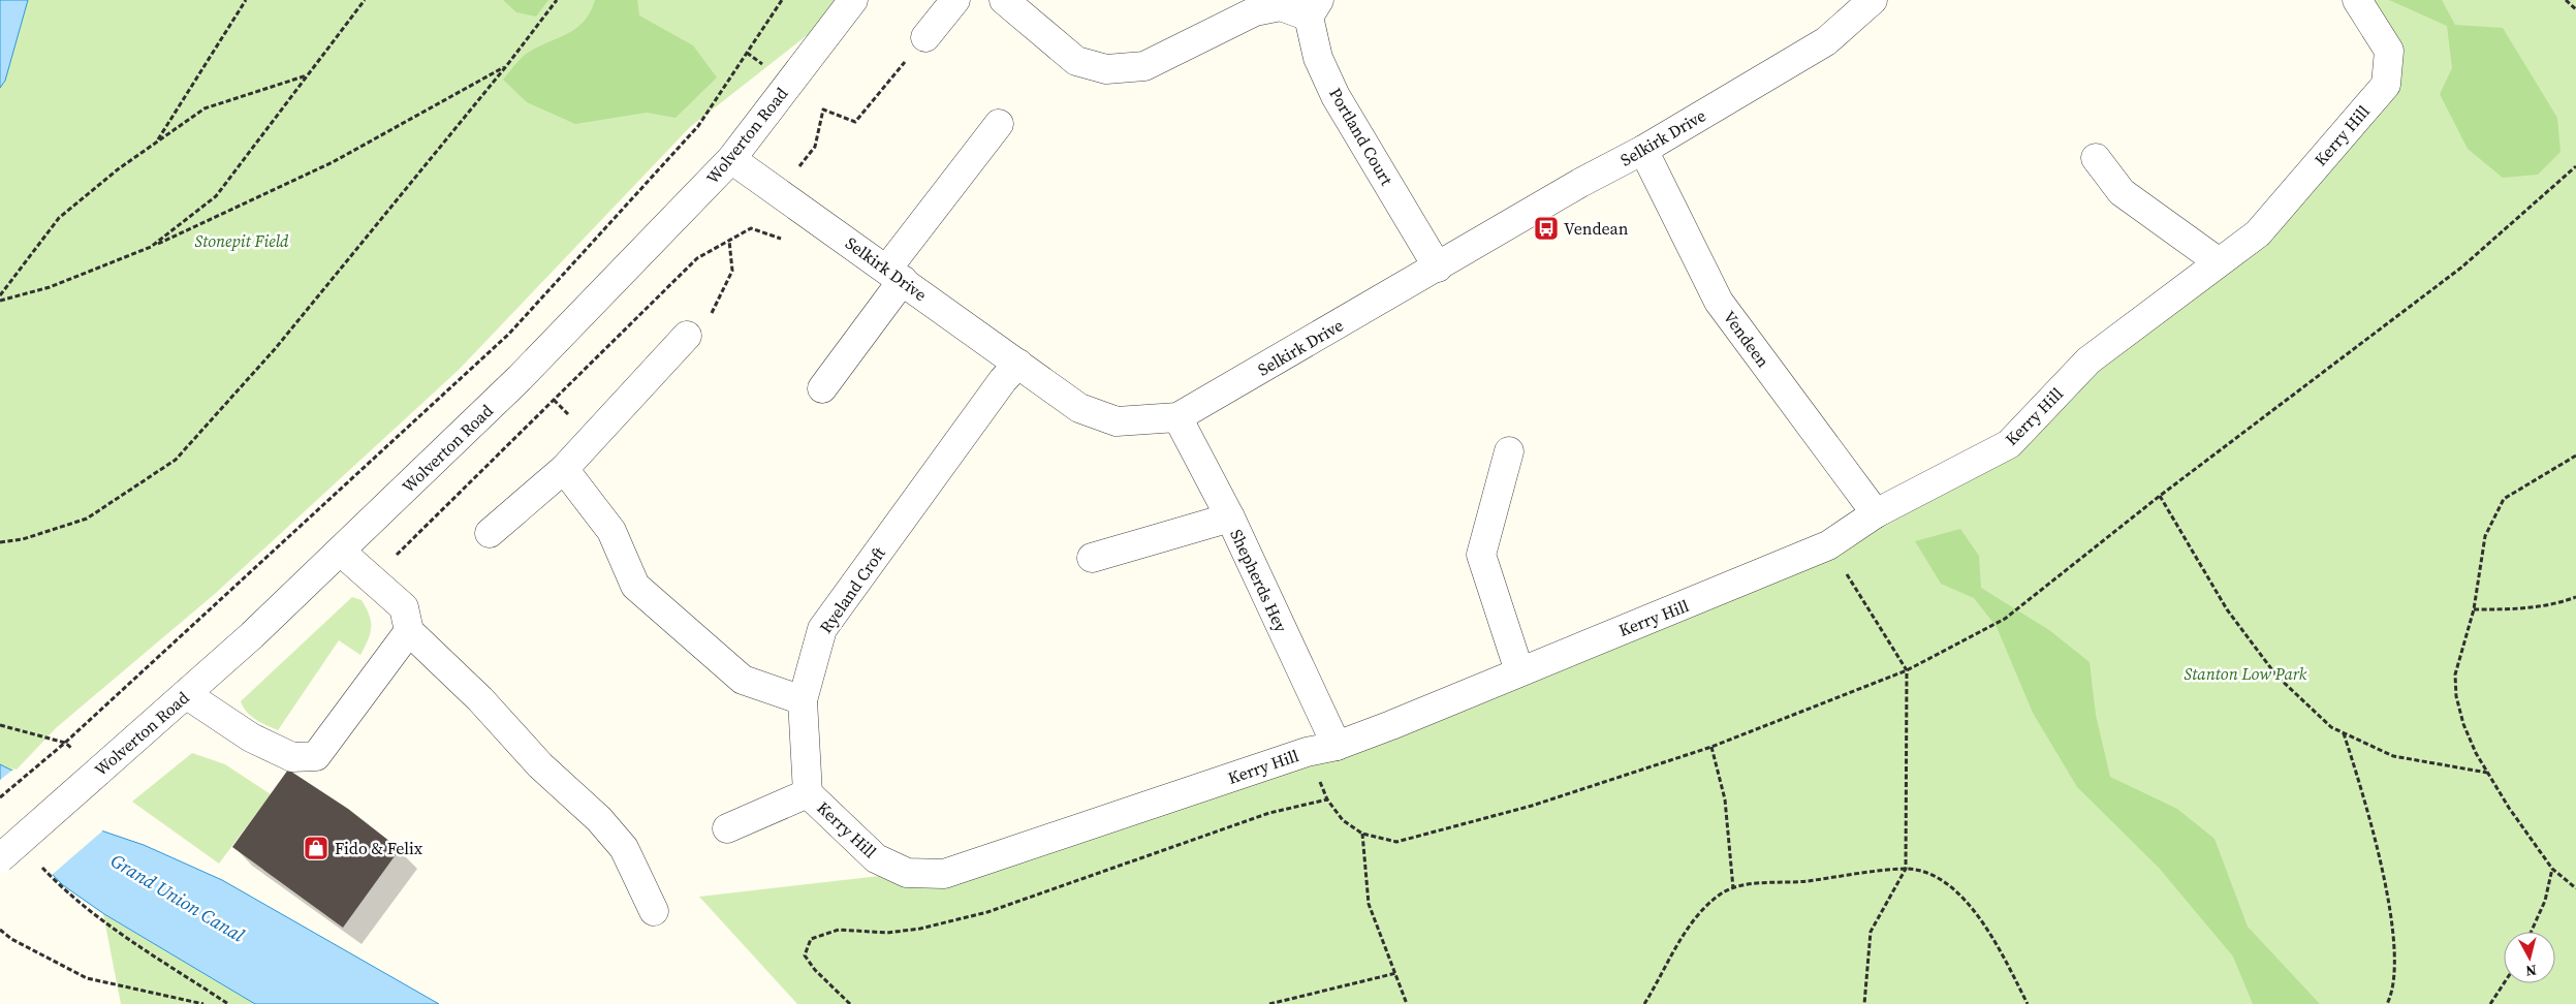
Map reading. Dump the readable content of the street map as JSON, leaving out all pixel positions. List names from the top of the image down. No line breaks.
{"streets":{"street":["Wolverton Road","Kerry Hill","Portland Court","Selkirk Drive","Vendeen","Shepherds Hey","Ryeland Croft"]},"crossings":[["Wolverton Road","Selkirk Drive"],["Kerry Hill","Vendeen"],["Kerry Hill","Shepherds Hey"],["Kerry Hill","Ryeland Croft"],["Portland Court","Selkirk Drive"],["Selkirk Drive","Vendeen"],["Selkirk Drive","Shepherds Hey"],["Selkirk Drive","Ryeland Croft"]],"water":["Grand Union Canal"],"parks":["Stonepit Field","Stanton Low Park"],"places":{"bus stop":["Vendean"],"shop":["Fido & Felix"]},"north":"bottom"}
